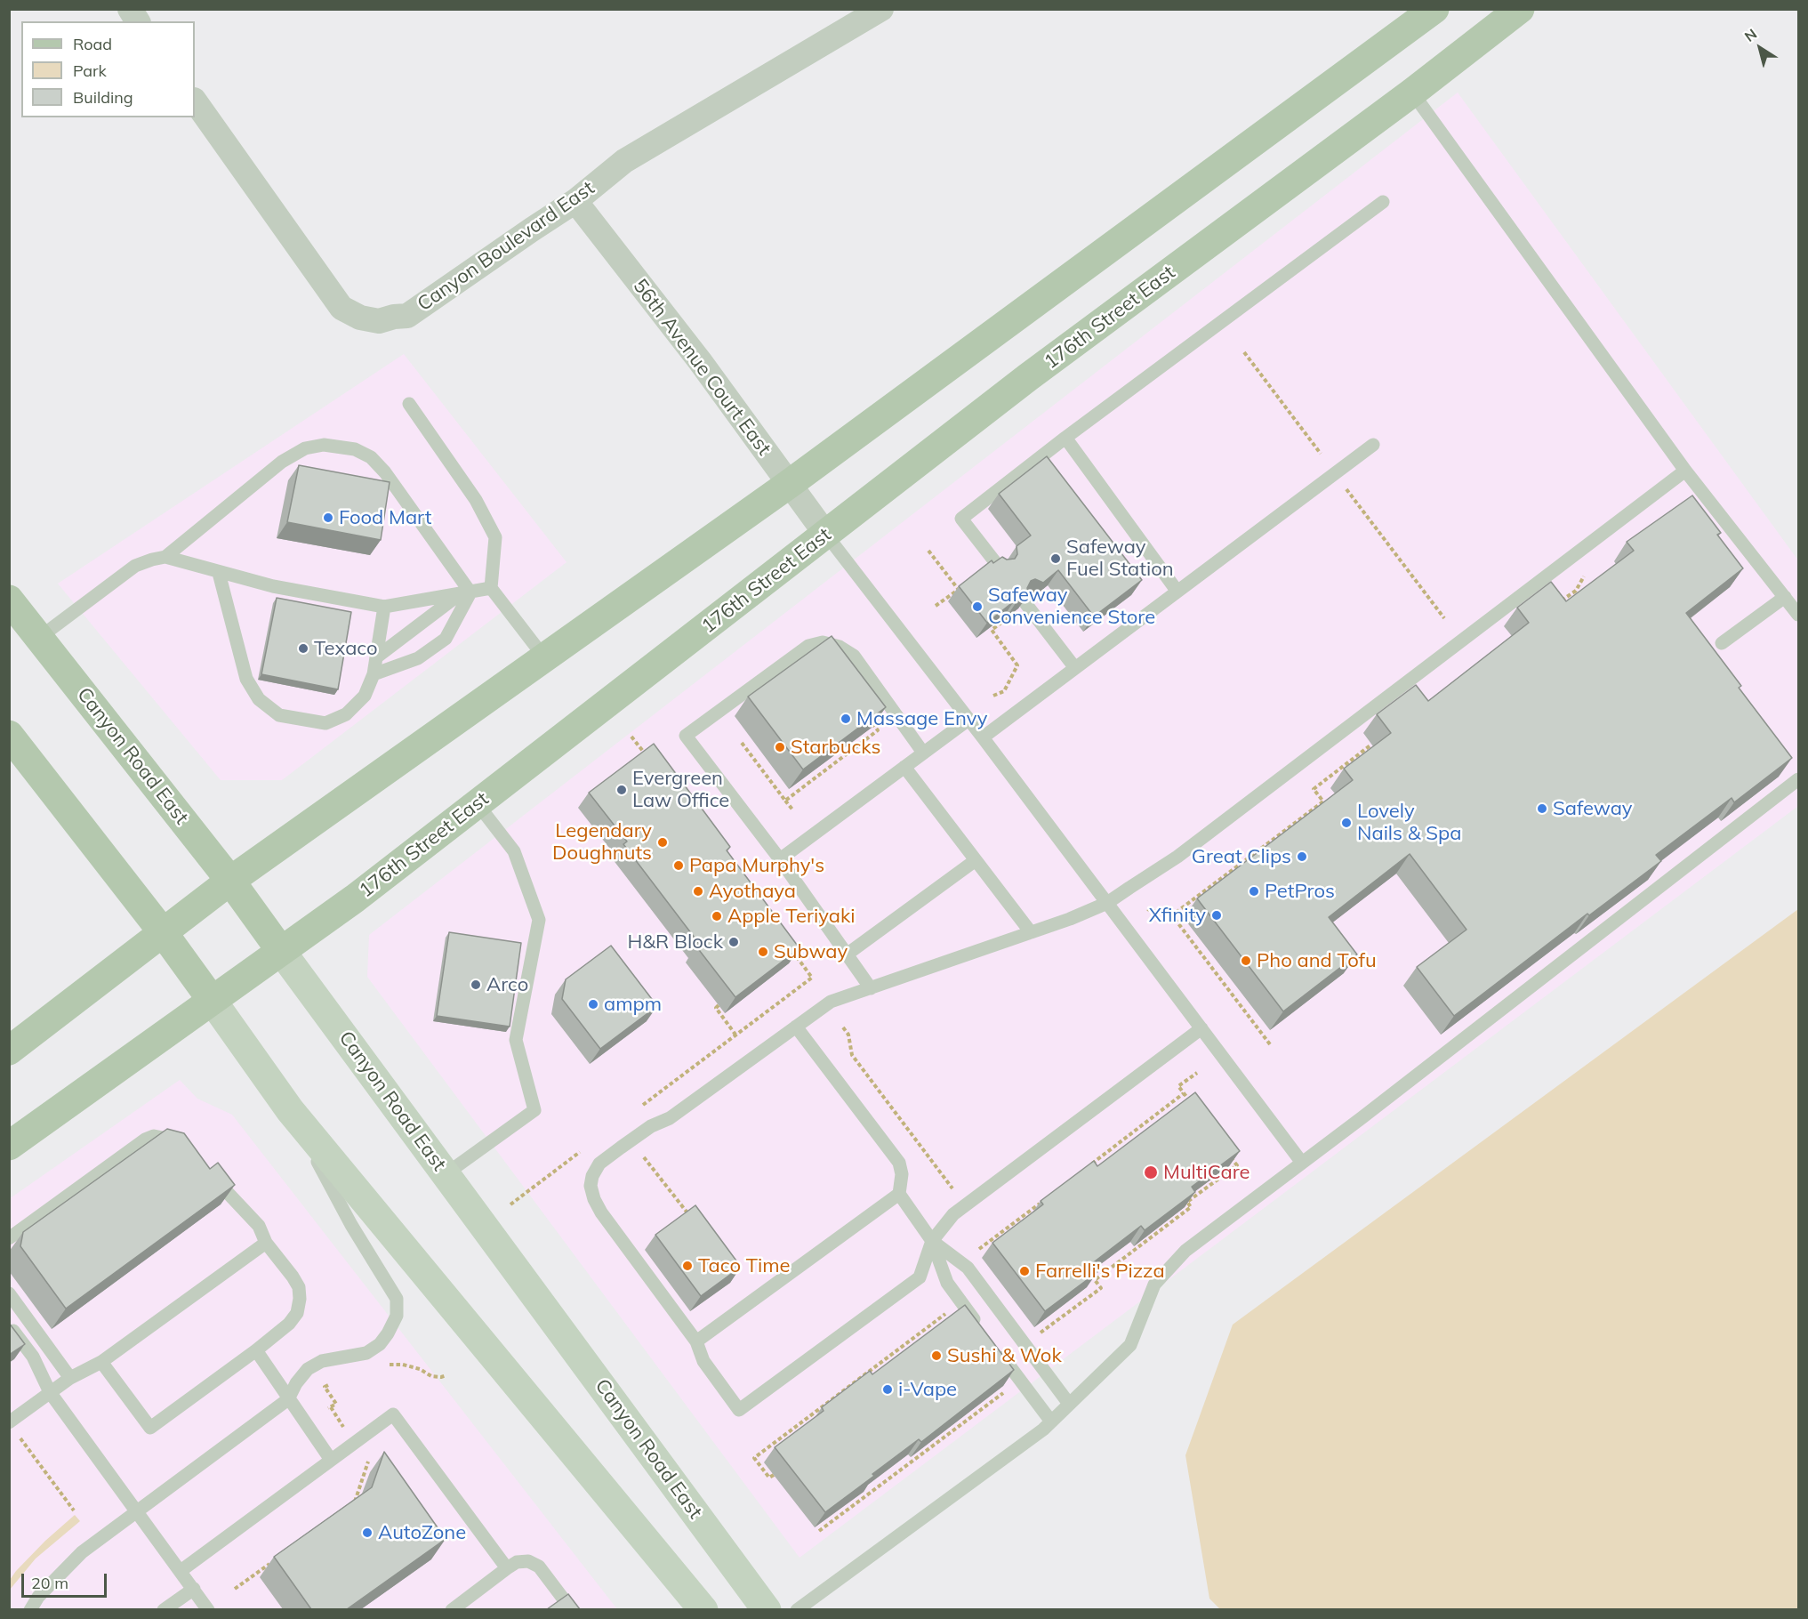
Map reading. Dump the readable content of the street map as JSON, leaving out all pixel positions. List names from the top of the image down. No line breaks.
{"streets":{"main road":["176th Street East","Canyon Road East"],"street":["Canyon Boulevard East","56th Avenue Court East"]},"crossings":[["Canyon Boulevard East","56th Avenue Court East"],["176th Street East","56th Avenue Court East"],["176th Street East","Canyon Road East"]],"places":["Food Mart","Safeway Fuel Station","Safeway Convenience Store","Texaco","Massage Envy","Starbucks","Evergreen Law Office","Safeway","Lovely Nails & Spa","Legendary Doughnuts","Great Clips","Papa Murphy's","Ayothaya","PetPros","Xfinity","Apple Teriyaki","H&R Block","Subway","Pho and Tofu","Arco","ampm","MultiCare","Taco Time","Farrelli's Pizza","Sushi & Wok","i-Vape","AutoZone"],"legend":["Road","Park","Building"],"scale_bar":"20 m","north":"top left"}
